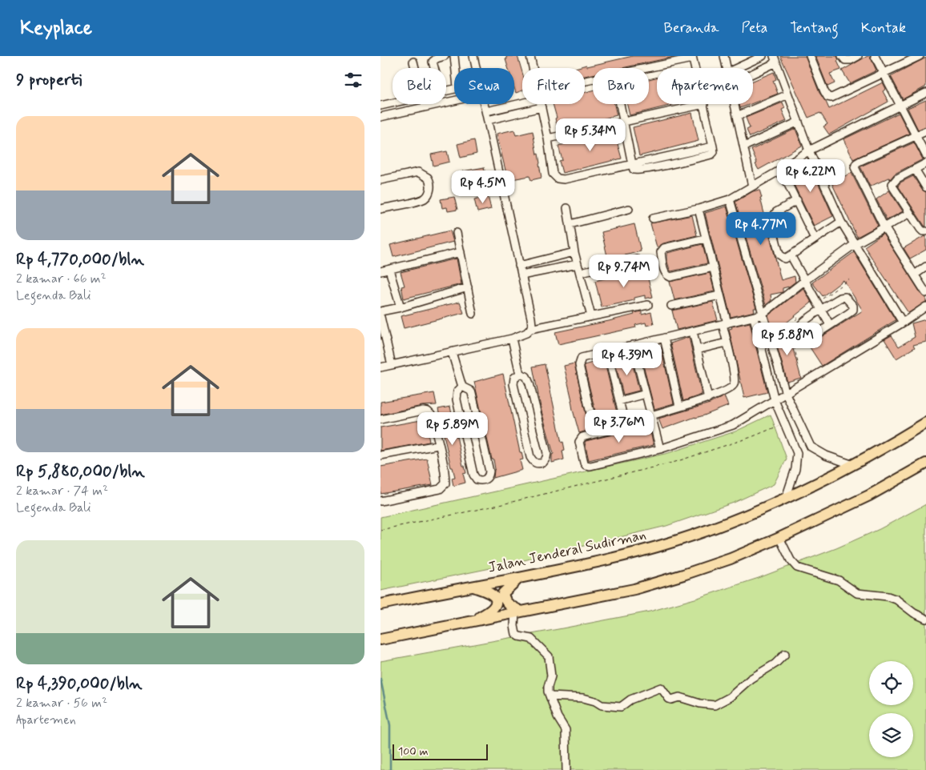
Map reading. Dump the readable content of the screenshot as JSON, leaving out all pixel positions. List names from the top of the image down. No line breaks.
{"streets":{"highway":["Jalan Jenderal Sudirman"]},"scale_bar":"100 m","page":{"header":"Keyplace","nav":["Beranda","Peta","Tentang","Kontak"],"heading":"9 properti","chip":["Beli","Sewa","Filter","Baru","Apartemen"],"list":[{"name":"Rp 4,770,000/bln","note":"2 kamar · 66 m² · Legenda Bali"},{"name":"Rp 5,880,000/bln","note":"2 kamar · 74 m² · Legenda Bali"},{"name":"Rp 4,390,000/bln","note":"2 kamar · 56 m² · Apartemen"}],"price":["Rp 5.34M","Rp 6.22M","Rp 4.5M","Rp 4.77M","Rp 9.74M","Rp 5.88M","Rp 4.39M","Rp 3.76M","Rp 5.89M"],"scale":"100 m"}}
